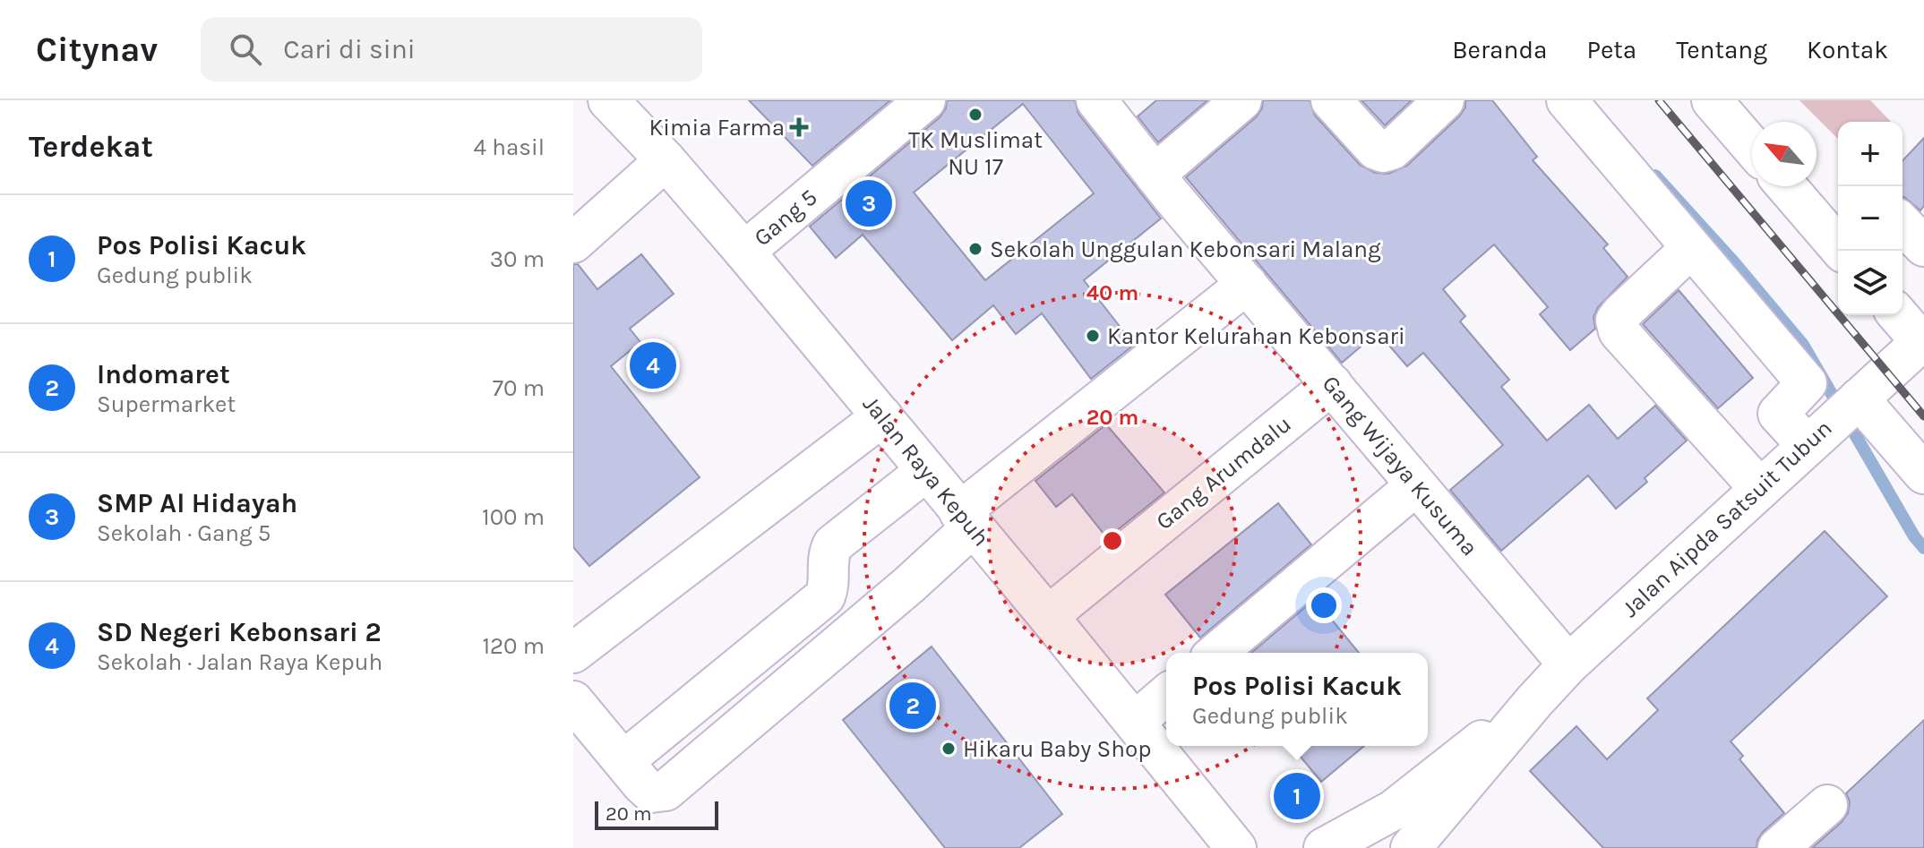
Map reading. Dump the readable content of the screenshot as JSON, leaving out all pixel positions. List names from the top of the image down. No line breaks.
{"streets":{"main road":["Gang 5","Gang Wijaya Kusuma","Jalan Raya Kepuh","Gang Arumdalu","Jalan Aipda Satsuit Tubun"]},"crossings":[["Gang 5","Jalan Raya Kepuh"],["Gang Wijaya Kusuma","Gang Arumdalu"],["Gang Wijaya Kusuma","Jalan Aipda Satsuit Tubun"],["Jalan Raya Kepuh","Gang Arumdalu"]],"places":{"other":["TK Muslimat NU 17","Sekolah Unggulan Kebonsari Malang","Kantor Kelurahan Kebonsari","Hikaru Baby Shop"],"health":["Kimia Farma"]},"scale_bar":"20 m","north":"top left","page":{"header":"Citynav","search":"Cari di sini","nav":["Beranda","Peta","Tentang","Kontak"],"heading":["Terdekat","4 hasil"],"map_buttons":["+","−"],"pins":["3","4","2","1"],"list":[{"mark":"1","name":"Pos Polisi Kacuk","note":"Gedung publik","value":"30 m"},{"mark":"2","name":"Indomaret","note":"Supermarket","value":"70 m"},{"mark":"3","name":"SMP Al Hidayah","note":"Sekolah · Gang 5","value":"100 m"},{"mark":"4","name":"SD Negeri Kebonsari 2","note":"Sekolah · Jalan Raya Kepuh","value":"120 m"}],"popup":["Pos Polisi Kacuk","Gedung publik"],"scale":"20 m"},"rings":["40 m","20 m"]}
